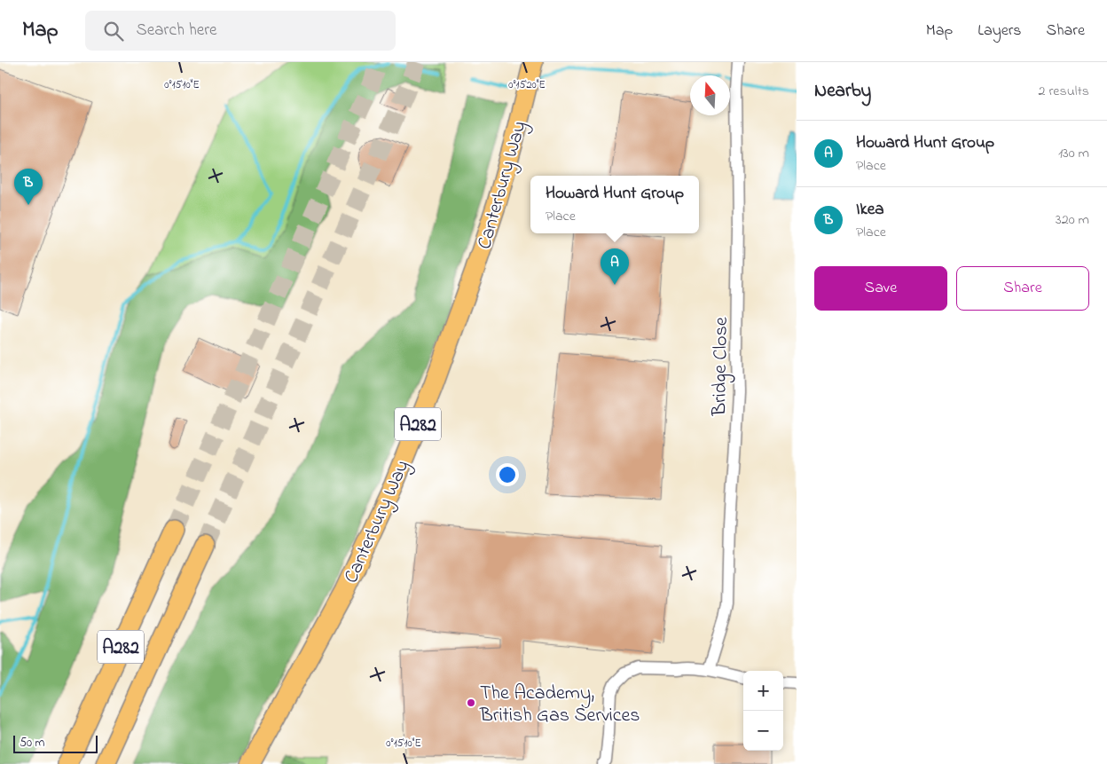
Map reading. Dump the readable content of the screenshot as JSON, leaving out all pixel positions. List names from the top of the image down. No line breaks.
{"streets":{"highway":["Canterbury Way","A282"],"street":["Bridge Close"]},"places":["The Academy, British Gas Services"],"scale_bar":"50 m","north":"top","page":{"header":"Map","search":"Search here","nav":["Map","Layers","Share"],"heading":["Nearby","2 results"],"list":[{"mark":"A","name":"Howard Hunt Group","note":"Place","value":"130 m"},{"mark":"B","name":"Ikea","note":"Place","value":"320 m"}],"pins":["B","A"],"popup":["Howard Hunt Group","Place"],"buttons":["Save","Share"],"map_buttons":["+","−"],"scale":"50 m"},"coordinates":["0°15'10\"E","0°15'20\"E"]}
